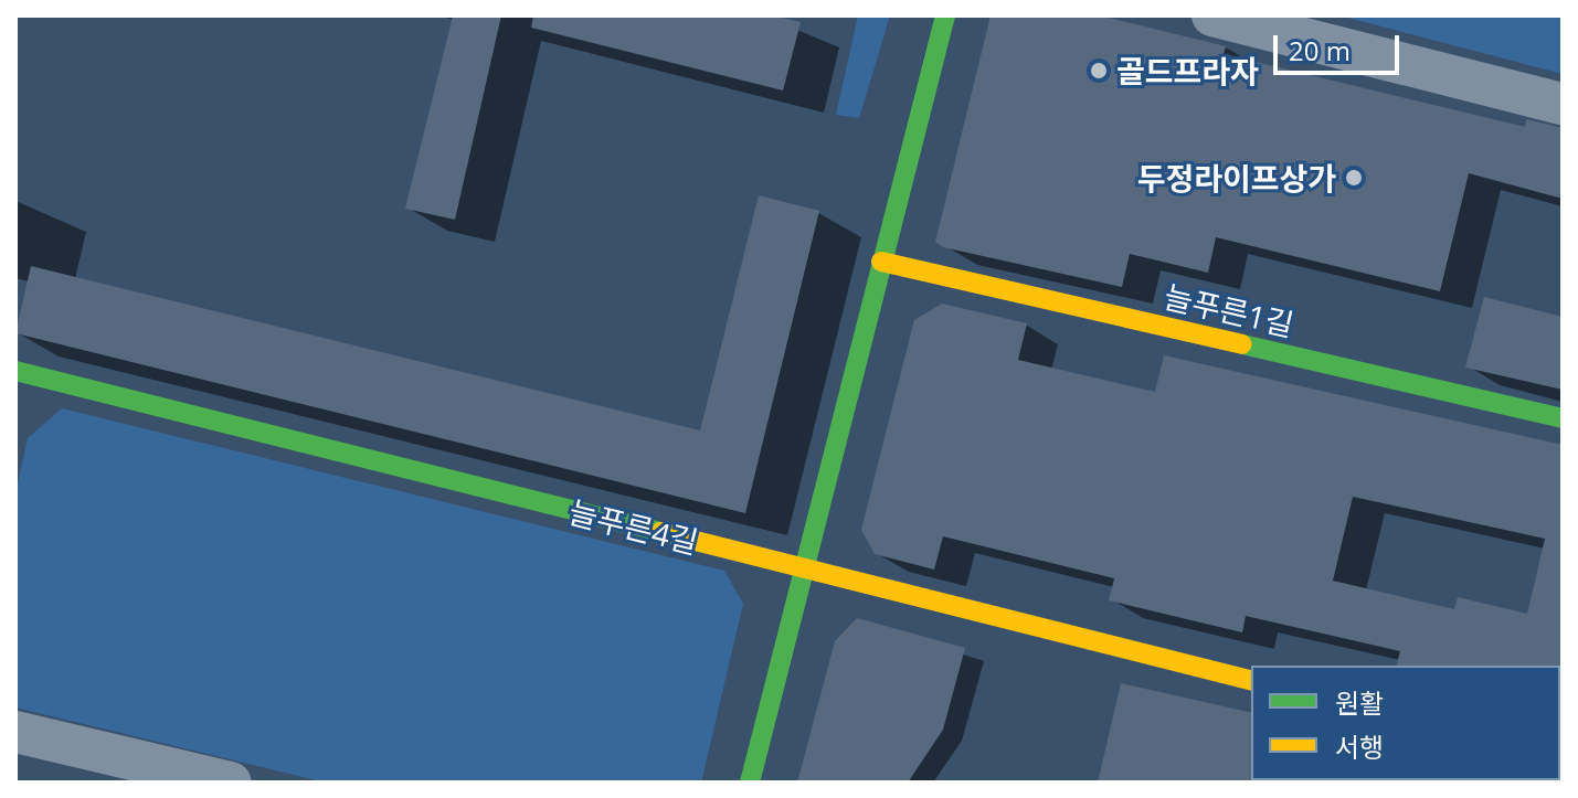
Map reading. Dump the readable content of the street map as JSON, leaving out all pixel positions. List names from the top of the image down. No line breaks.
{"streets":{"street":["늘푸른1길","늘푸른4길"]},"places":["골드프라자","두정라이프상가"],"legend":["원활","서행"],"scale_bar":"20 m"}
